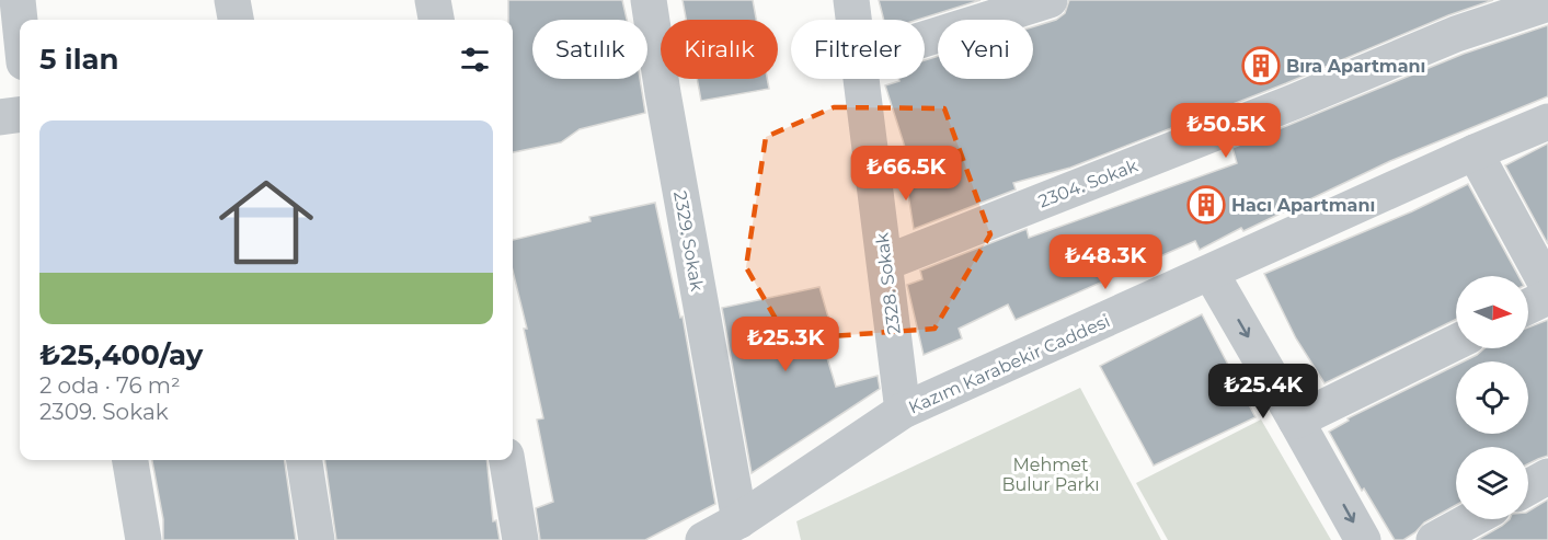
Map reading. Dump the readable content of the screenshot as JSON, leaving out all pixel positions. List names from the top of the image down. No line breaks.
{"streets":{"street":["2304. Sokak","2329. Sokak","2328. Sokak","Kazım Karabekir Caddesi"]},"crossings":[["2304. Sokak","2328. Sokak"],["2329. Sokak","Kazım Karabekir Caddesi"],["2328. Sokak","Kazım Karabekir Caddesi"]],"parks":["Mehmet Bulur Parkı"],"places":{"building":["Bıra Apartmanı","Hacı Apartmanı"]},"north":"right","page":{"chip":["Satılık","Kiralık","Filtreler","Yeni"],"heading":"5 ilan","list":[{"name":"₺25,400/ay","note":"2 oda · 76 m² · 2309. Sokak"}],"price":["₺50.5K","₺66.5K","₺48.3K","₺25.3K","₺25.4K"]}}
